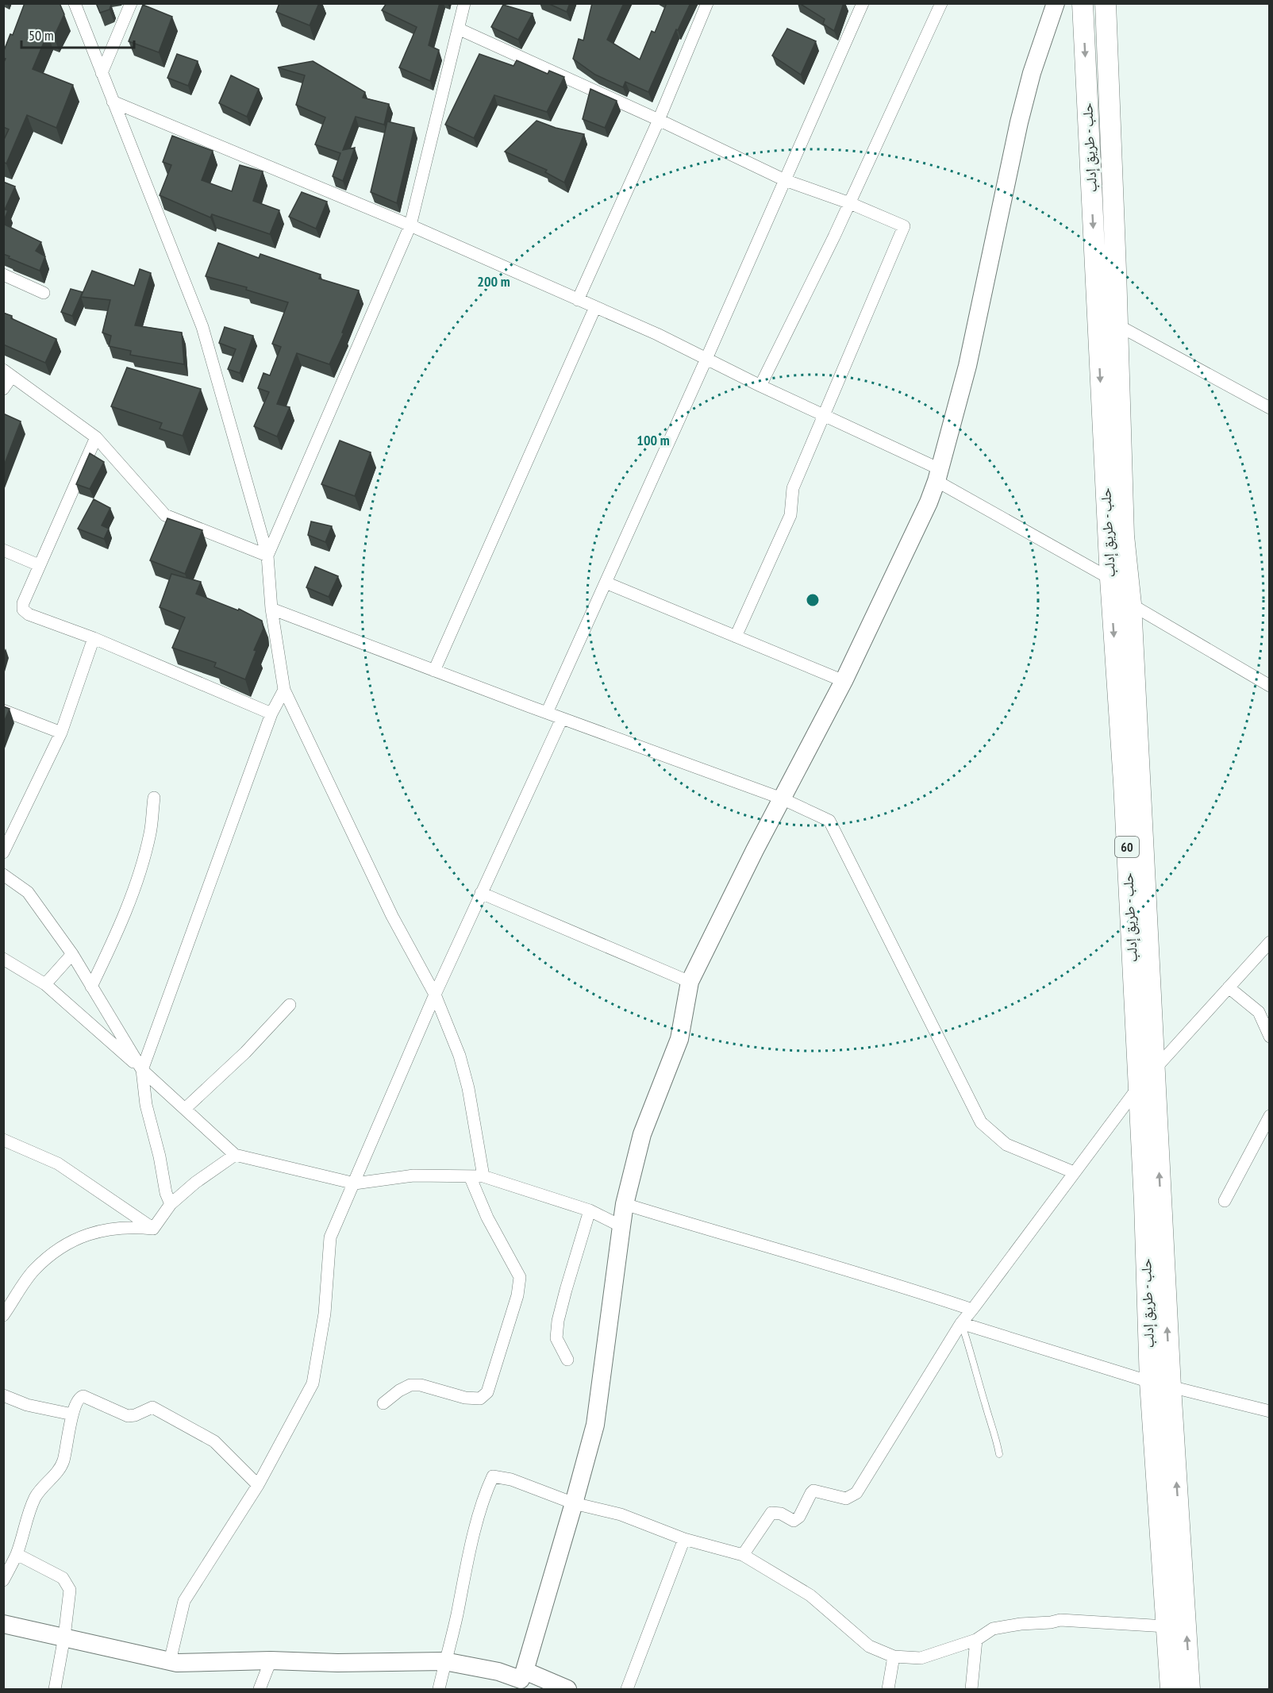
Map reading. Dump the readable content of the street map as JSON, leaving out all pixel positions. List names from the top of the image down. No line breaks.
{"streets":{"main road":["حلب - طريق إدلب","60"]},"scale_bar":"50 m","rings":["200 m","100 m"]}
